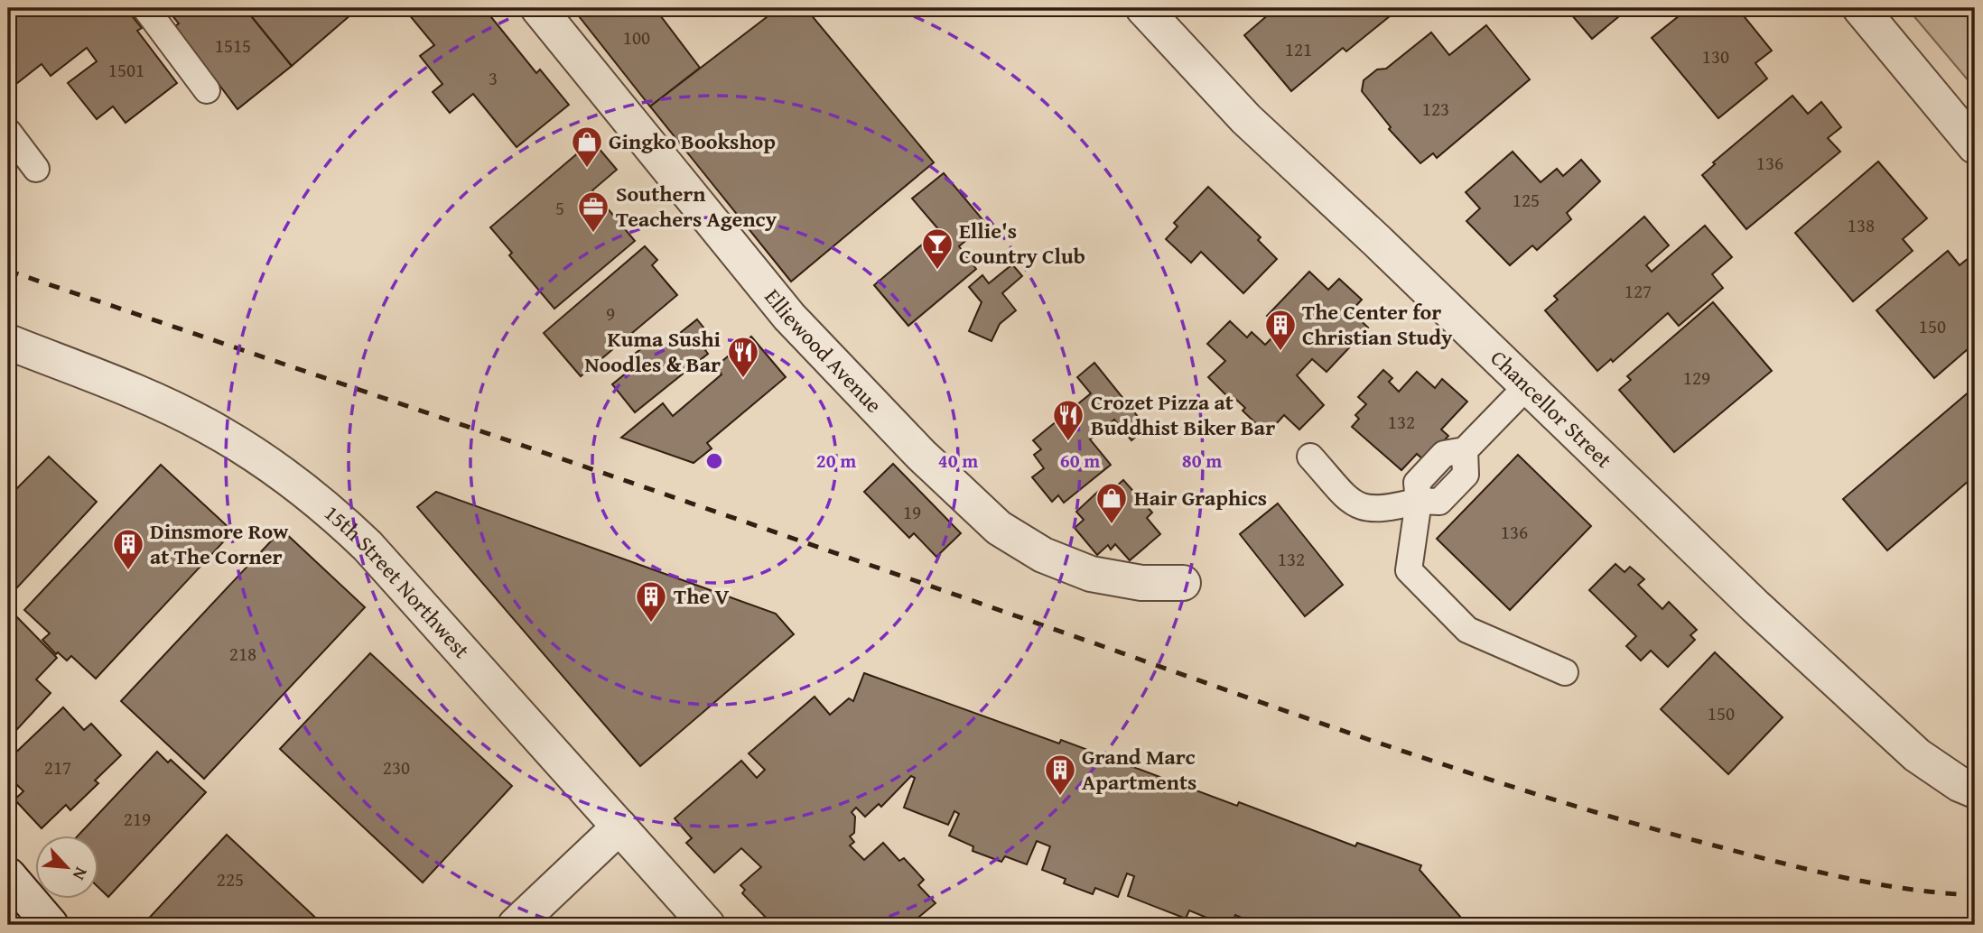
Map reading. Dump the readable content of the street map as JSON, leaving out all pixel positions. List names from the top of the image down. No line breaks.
{"streets":{"street":["Elliewood Avenue","Chancellor Street","15th Street Northwest"]},"places":{"shop":["Gingko Bookshop","Hair Graphics"],"office":["Southern Teachers Agency"],"bar":["Ellie's Country Club"],"building":["The Center for Christian Study","Dinsmore Row at The Corner","The V","Grand Marc Apartments"],"restaurant":["Kuma Sushi Noodles & Bar","Crozet Pizza at Buddhist Biker Bar"]},"house_numbers":["100","1515","121","130","1501","3","123","136","125","5","138","127","9","150","129","132","19","136","132","218","150","217","230","219","225"],"north":"bottom right","rings":["20 m","40 m","60 m","80 m"]}
